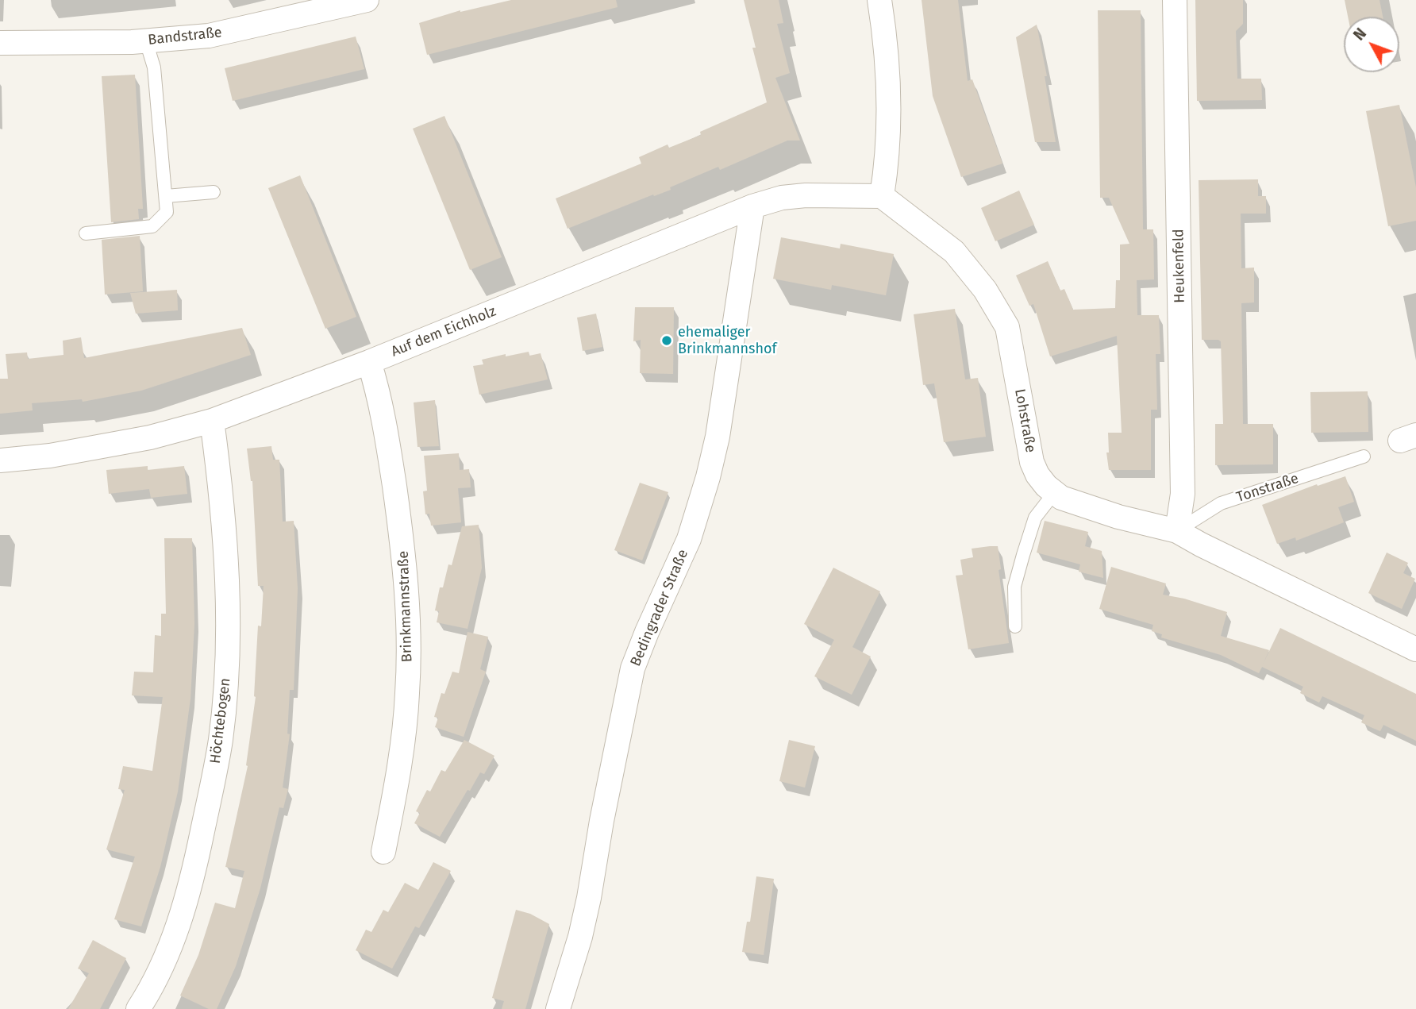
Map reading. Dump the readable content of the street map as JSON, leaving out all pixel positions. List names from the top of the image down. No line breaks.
{"streets":{"street":["Bandstraße","Heukenfeld","Auf dem Eichholz","Lohstraße","Brinkmannstraße","Bedingrader Straße","Höchtebogen"],"lane":["Tonstraße"]},"crossings":[["Heukenfeld","Lohstraße"],["Heukenfeld","Tonstraße"],["Auf dem Eichholz","Lohstraße"],["Auf dem Eichholz","Brinkmannstraße"],["Auf dem Eichholz","Bedingrader Straße"],["Auf dem Eichholz","Höchtebogen"],["Lohstraße","Tonstraße"]],"places":["ehemaliger Brinkmannshof"],"north":"top left"}
